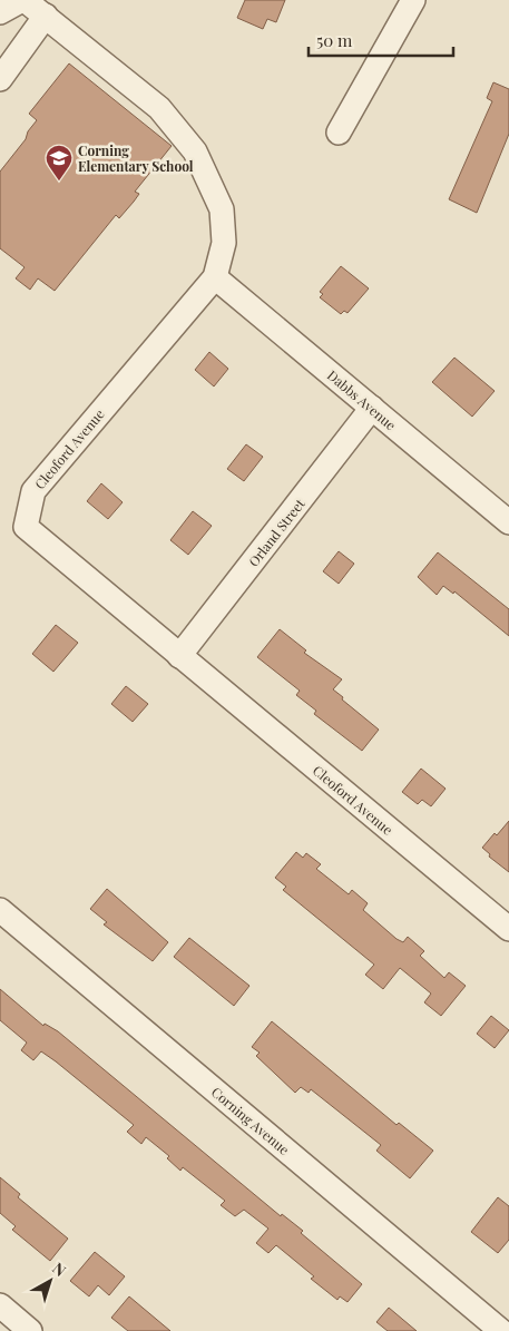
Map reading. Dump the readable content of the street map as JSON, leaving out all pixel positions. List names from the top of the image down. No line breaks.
{"streets":{"street":["Dabbs Avenue","Cleoford Avenue","Orland Street","Corning Avenue"]},"crossings":[["Dabbs Avenue","Cleoford Avenue"],["Dabbs Avenue","Orland Street"],["Cleoford Avenue","Orland Street"]],"places":{"school or university":["Corning Elementary School"]},"scale_bar":"50 m","north":"top right"}
